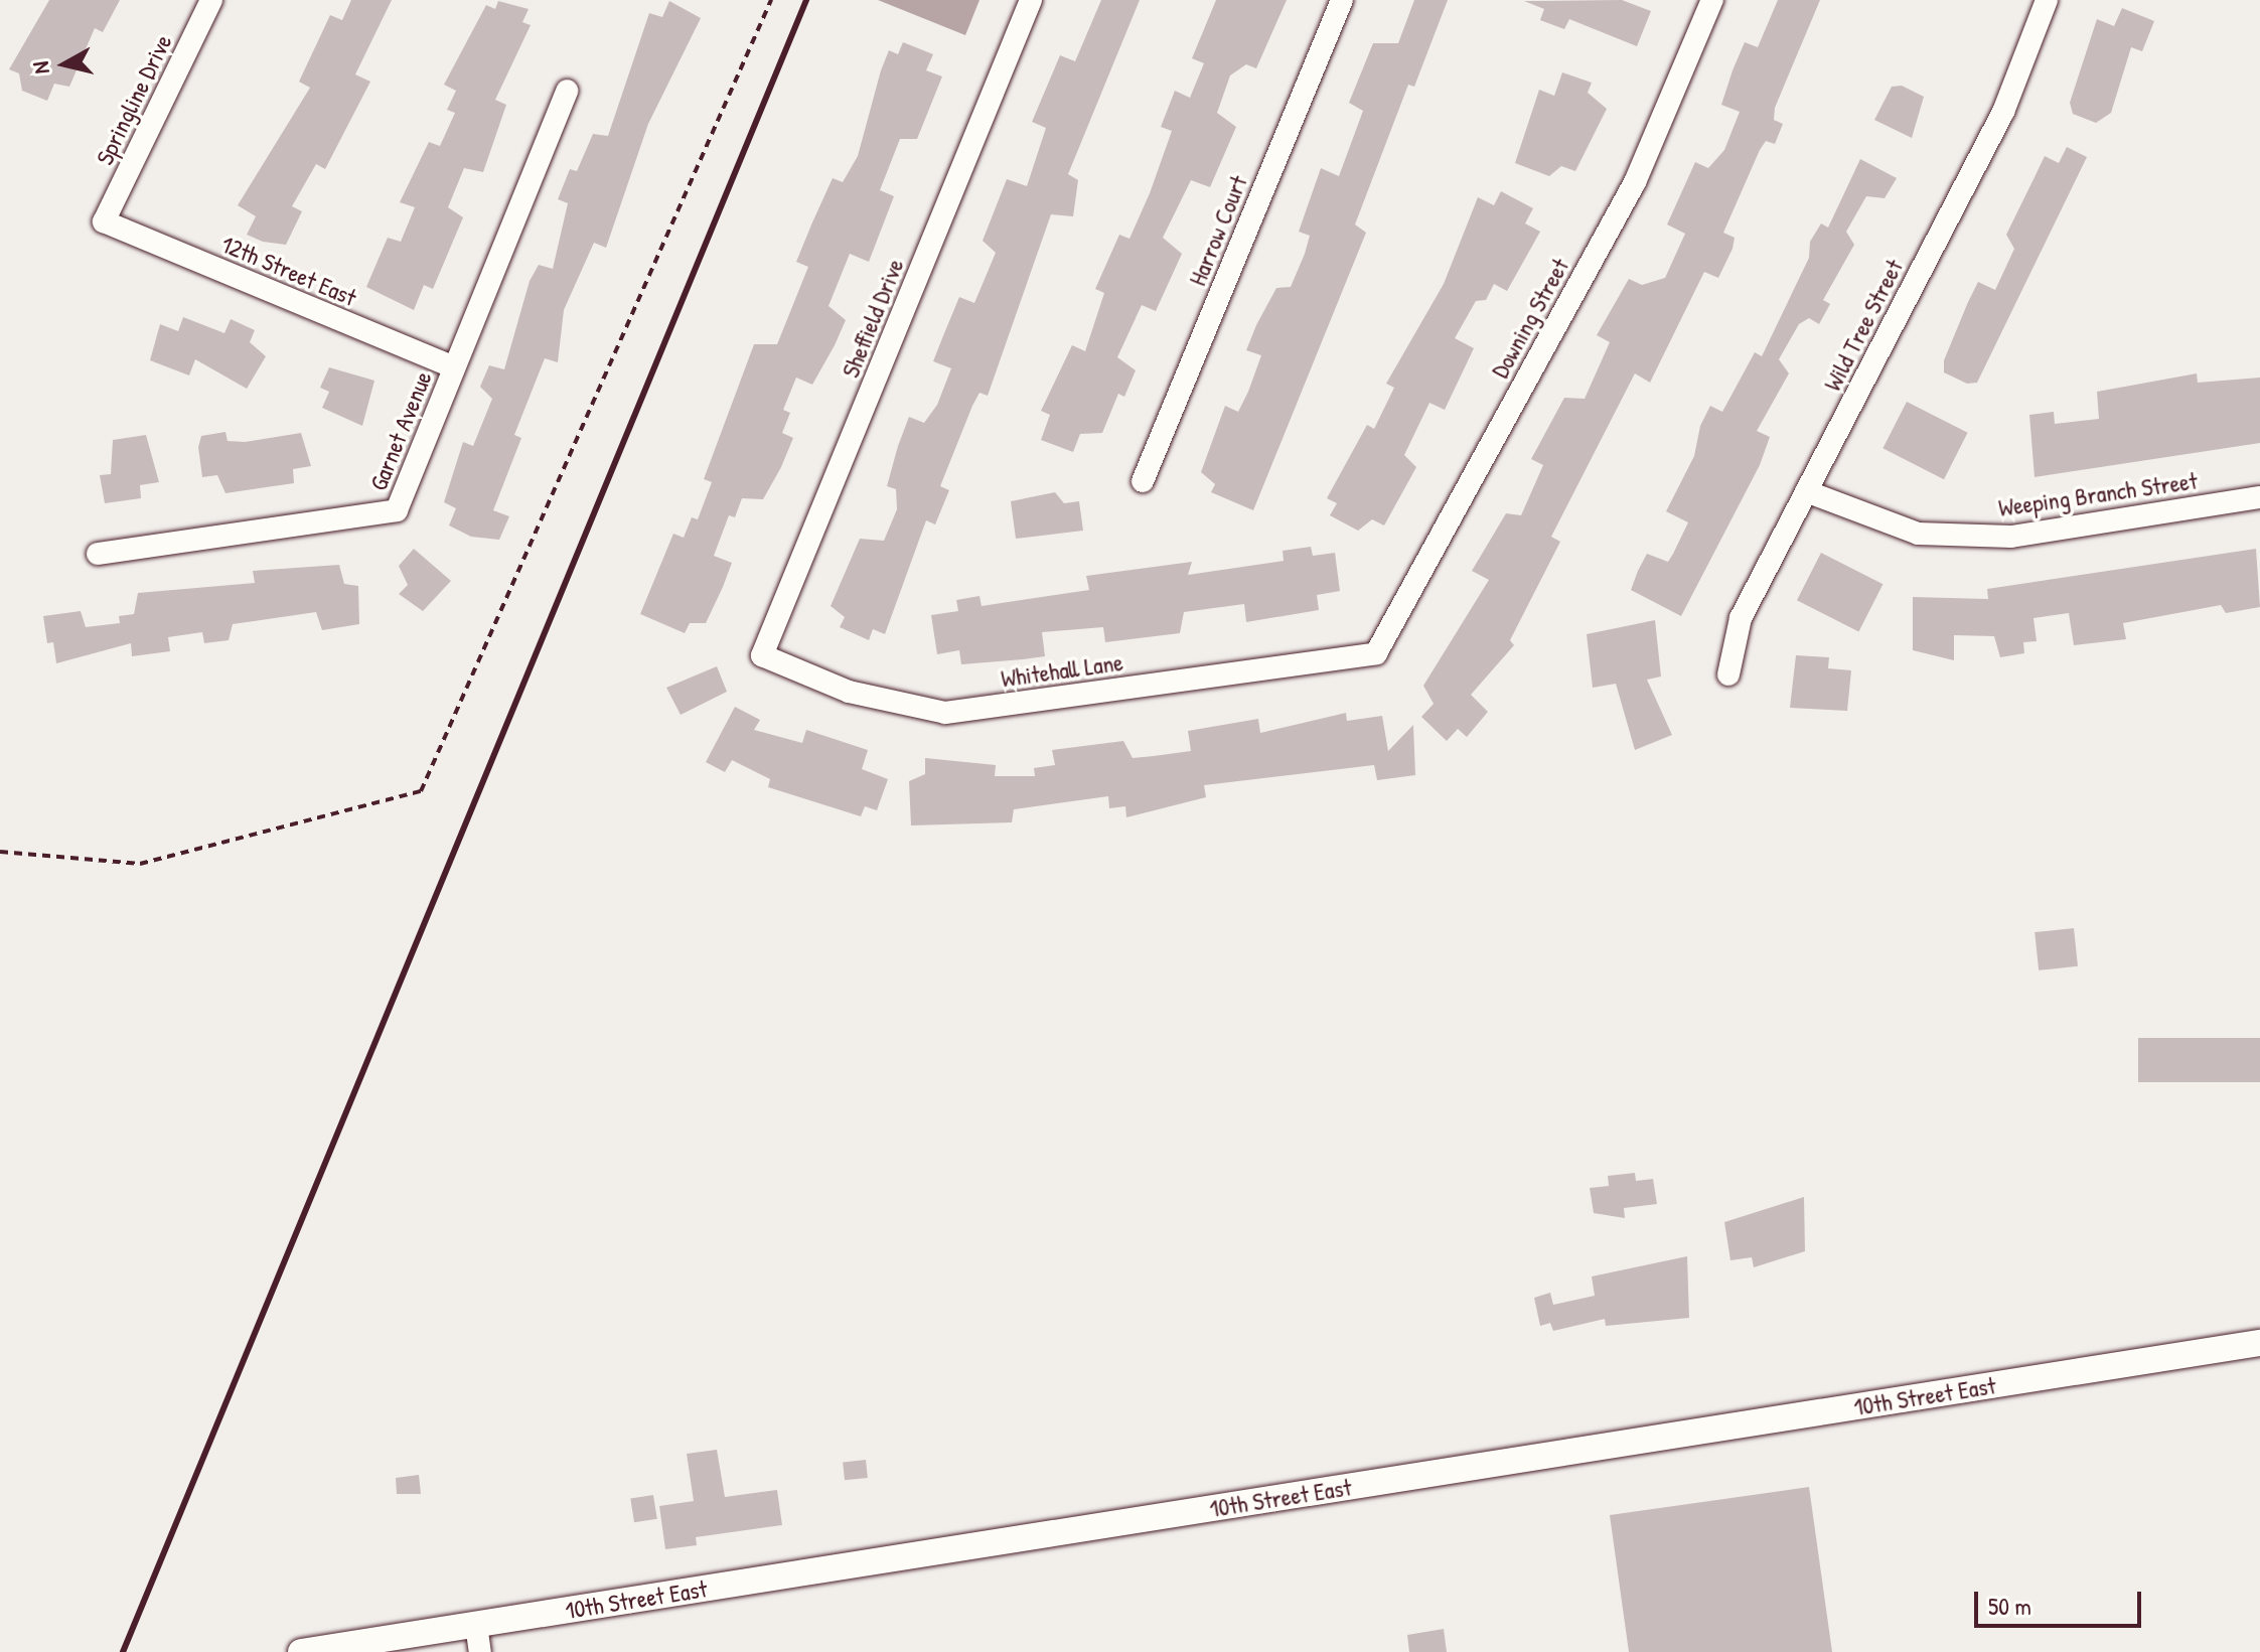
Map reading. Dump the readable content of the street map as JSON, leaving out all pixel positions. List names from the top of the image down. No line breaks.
{"streets":{"main road":["10th Street East"],"street":["Springline Drive","Harrow Court","12th Street East","Sheffield Drive","Downing Street","Wild Tree Street","Garnet Avenue","Weeping Branch Street","Whitehall Lane"]},"crossings":[["Springline Drive","12th Street East"],["12th Street East","Garnet Avenue"],["Sheffield Drive","Whitehall Lane"],["Downing Street","Whitehall Lane"],["Wild Tree Street","Weeping Branch Street"]],"scale_bar":"50 m","north":"left"}
